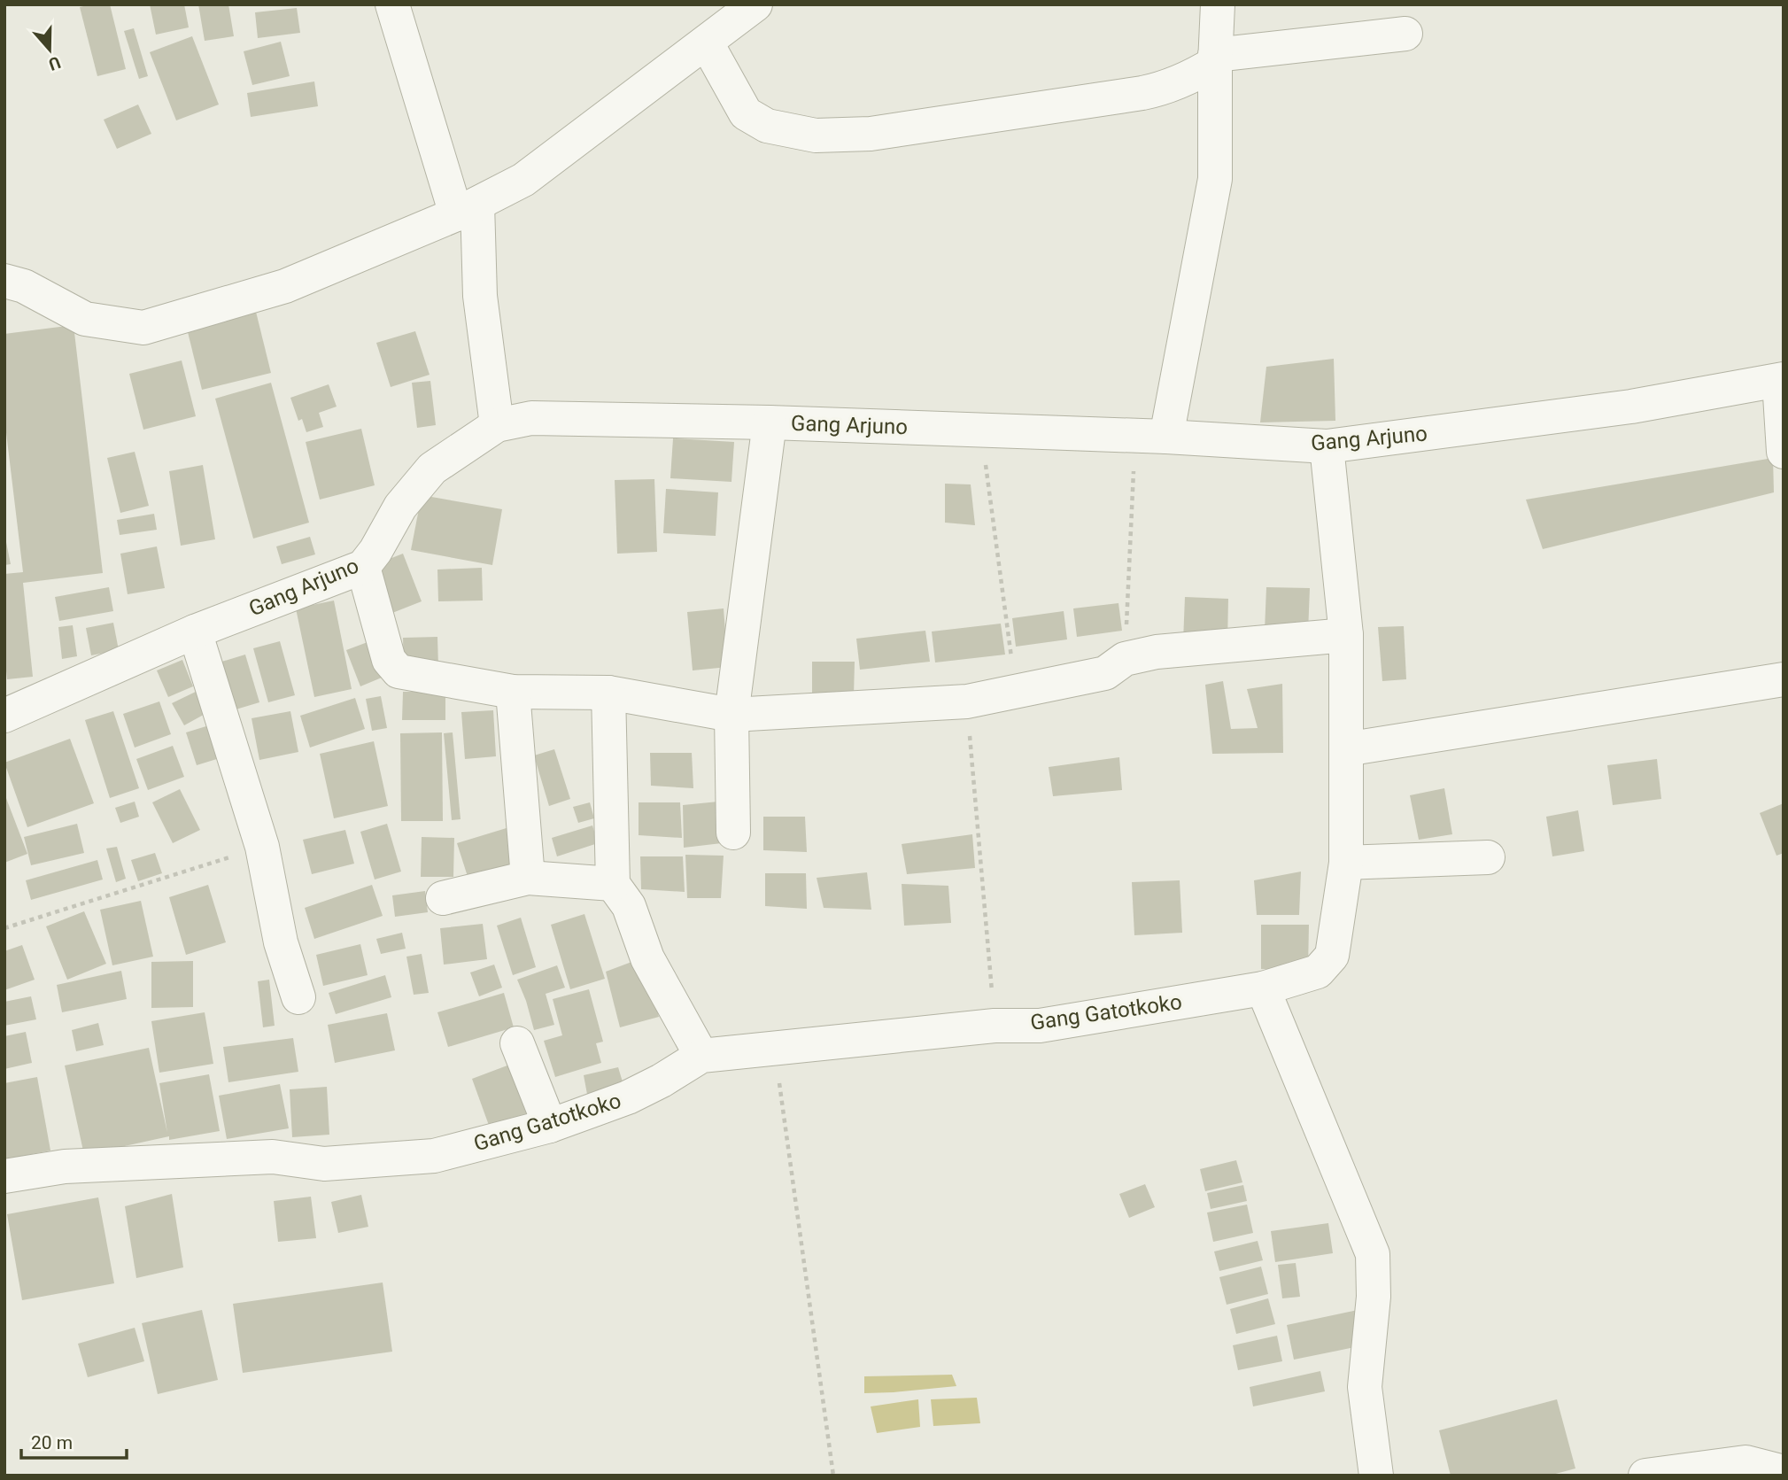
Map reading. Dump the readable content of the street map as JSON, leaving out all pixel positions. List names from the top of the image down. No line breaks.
{"streets":{"street":["Gang Arjuno","Gang Gatotkoko"]},"crossings":[["Gang Arjuno","Gang Gatotkoko"]],"scale_bar":"20 m","north":"bottom"}
